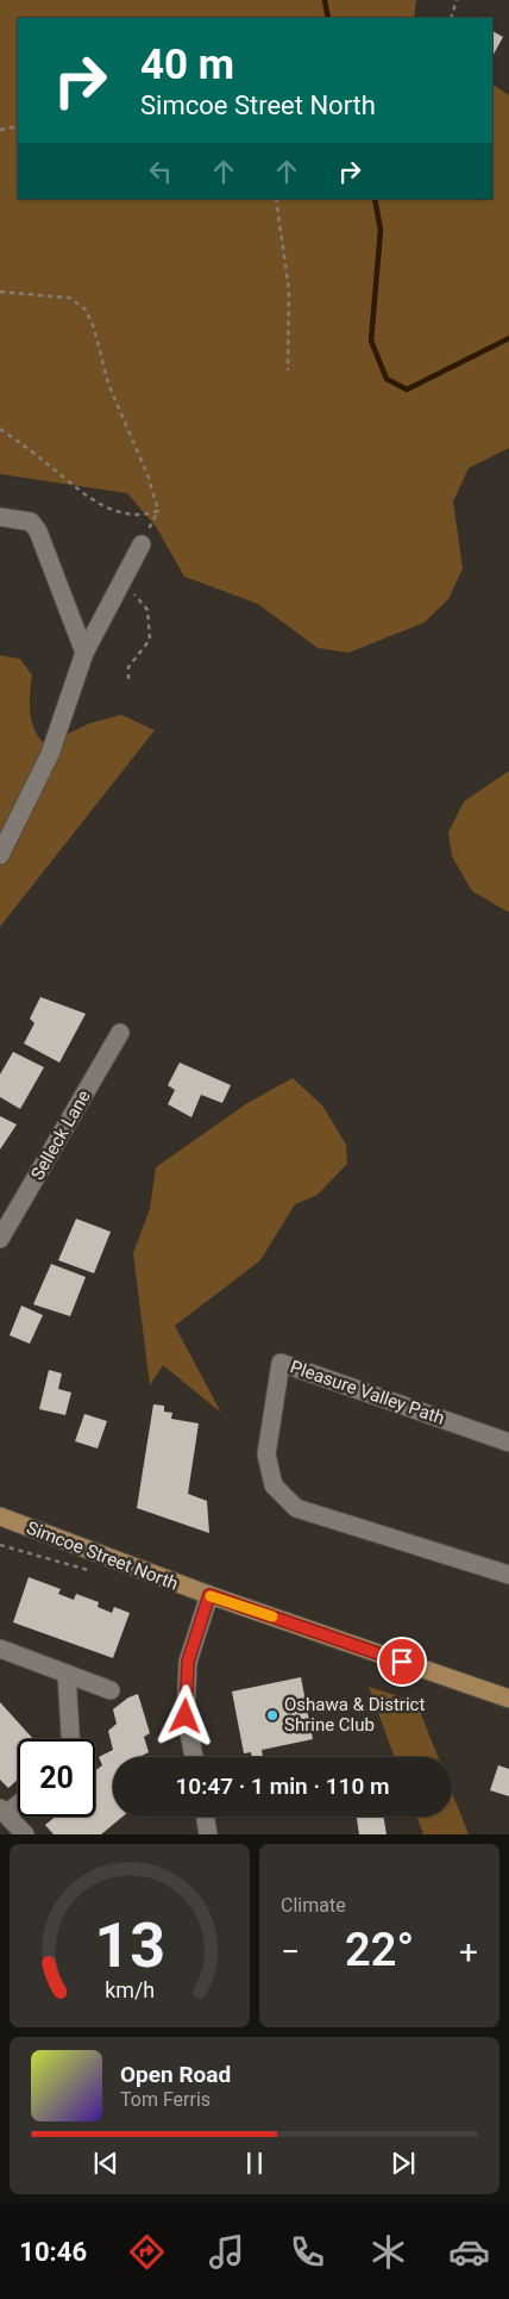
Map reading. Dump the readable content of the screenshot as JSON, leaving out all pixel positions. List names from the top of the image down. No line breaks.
{"streets":{"main road":["Simcoe Street North"],"street":["Selleck Lane","Pleasure Valley Path"]},"places":["Oshawa & District Shrine Club"],"page":{"turn":["40 m","Simcoe Street North"],"limit":"20","trip":"10:47 · 1 min · 110 m","tile":"Climate","heat":["−","22°","+"],"song":["Open Road","Tom Ferris"],"tabs":"10:46","gauge":["13","km/h"]}}
